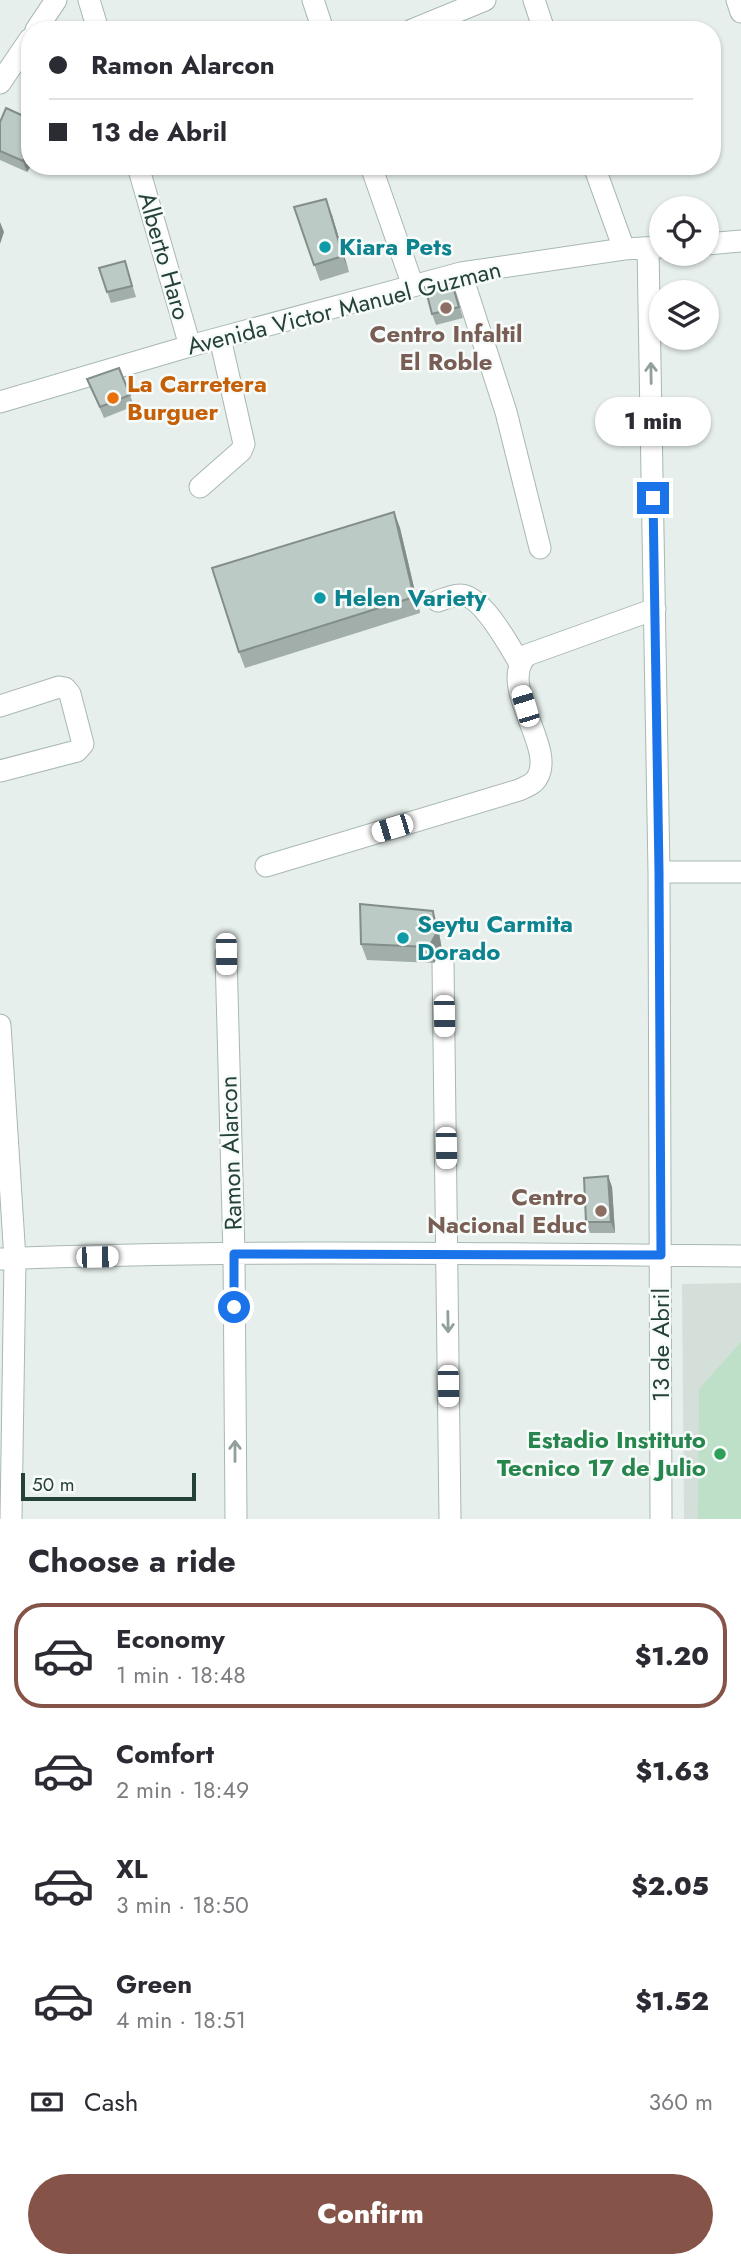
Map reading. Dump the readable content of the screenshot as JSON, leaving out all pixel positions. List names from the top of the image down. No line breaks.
{"streets":{"street":["Alberto Haro","Avenida Victor Manuel Guzman","Ramon Alarcon","13 de Abril"]},"crossings":[["Alberto Haro","Avenida Victor Manuel Guzman"]],"one_way":["Ramon Alarcon"],"places":["Kiara Pets","Centro Infaltil El Roble","La Carretera Burguer","Helen Variety","Seytu Carmita Dorado","Centro Nacional Educ","Estadio Instituto Tecnico 17 de Julio"],"scale_bar":"50 m","page":{"banner":["Ramon Alarcon","13 de Abril"],"bubble":"1 min","scale":"50 m","heading":"Choose a ride","list":[{"name":"Economy","note":"1 min · 18:48","value":"$1.20"},{"name":"Comfort","note":"2 min · 18:49","value":"$1.63"},{"name":"XL","note":"3 min · 18:50","value":"$2.05"},{"name":"Green","note":"4 min · 18:51","value":"$1.52"}],"pay":["Cash","360 m"],"buttons":"Confirm"}}
